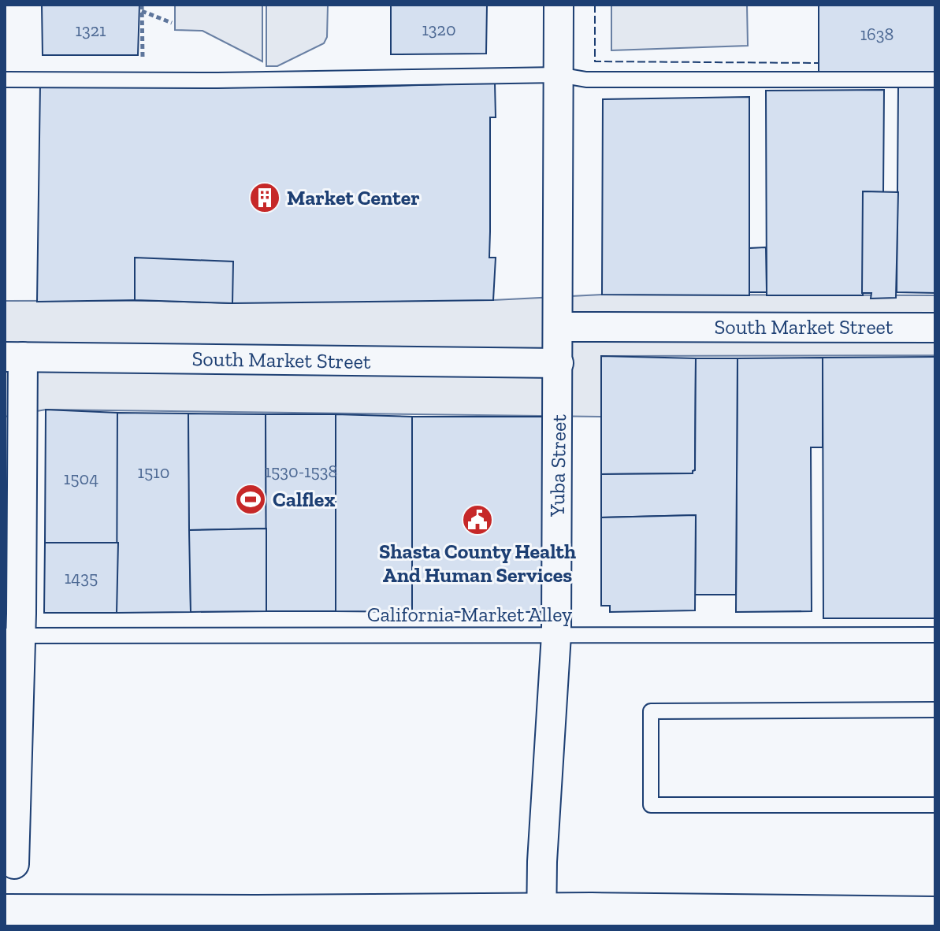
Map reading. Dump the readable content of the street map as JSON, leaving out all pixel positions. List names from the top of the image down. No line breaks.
{"streets":{"street":["South Market Street","Yuba Street"],"lane":["California-Market Alley"]},"crossings":[["South Market Street","Yuba Street"],["Yuba Street","California-Market Alley"]],"places":{"building":["Market Center"],"sports":["Calflex"],"public building":["Shasta County Health And Human Services"]},"house_numbers":["1320","1321","1638","1530-1538","1510","1504","1435"]}
